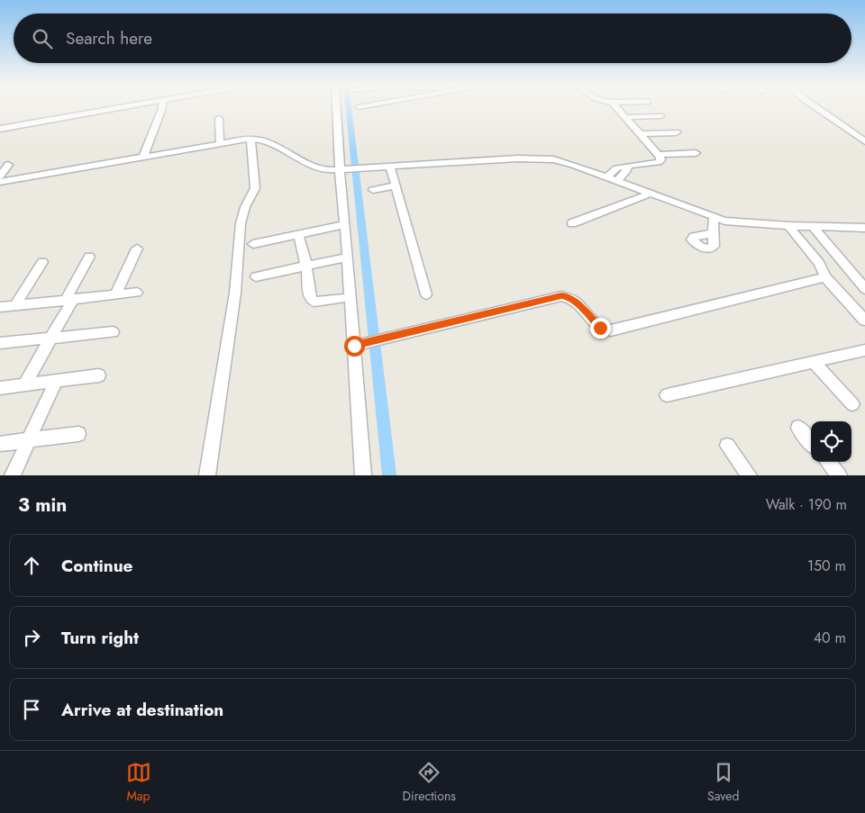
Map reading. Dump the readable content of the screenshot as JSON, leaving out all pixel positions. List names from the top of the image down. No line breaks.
{"page":{"search":"Search here","heading":["3 min","Walk · 190 m"],"list":[["Continue","150 m"],["Turn right","40 m"],"Arrive at destination"],"nav":["Map","Directions","Saved"]}}
